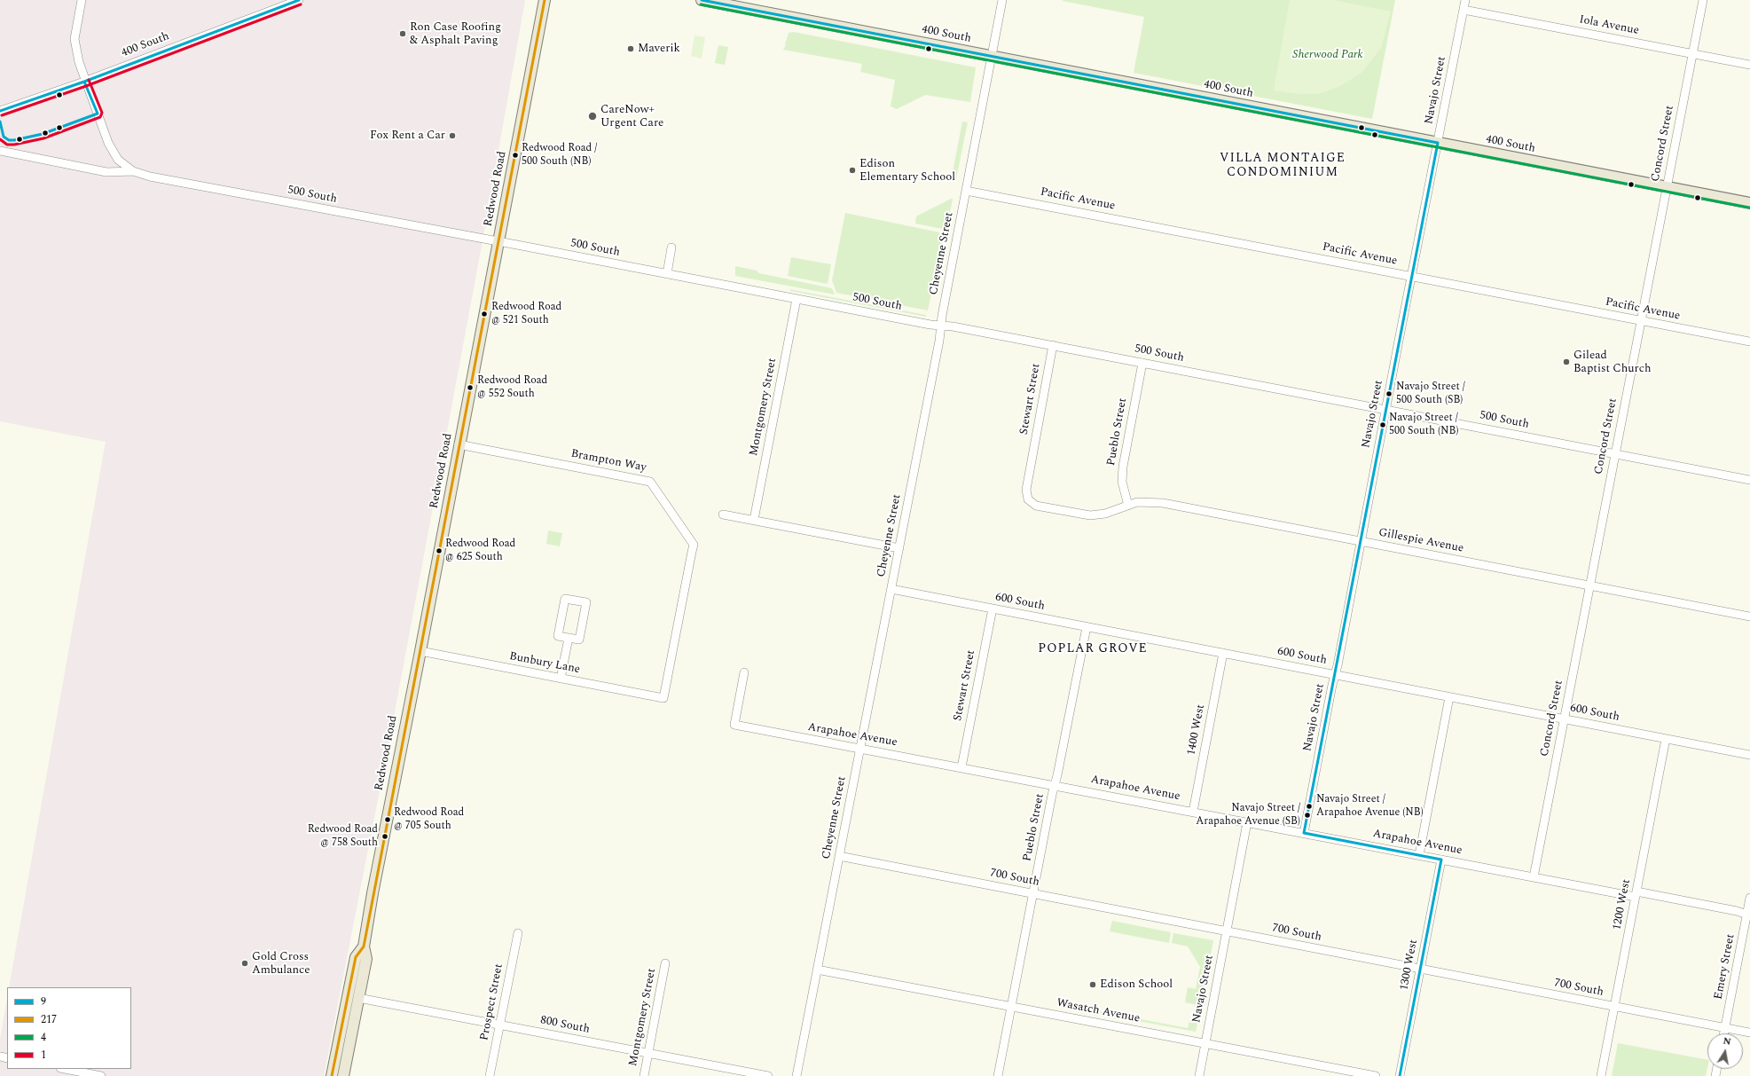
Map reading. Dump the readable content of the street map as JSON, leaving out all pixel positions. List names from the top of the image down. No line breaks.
{"streets":{"main road":["400 South","Redwood Road"],"street":["Iola Avenue","Navajo Street","Concord Street","500 South","Pacific Avenue","Cheyenne Street","Stewart Street","Montgomery Street","Pueblo Street","Brampton Way","Gillespie Avenue","600 South","Bunbury Lane","1400 West","Arapahoe Avenue","700 South","1200 West","1300 West","Emery Street","Prospect Street","Wasatch Avenue","800 South"]},"crossings":[["Iola Avenue","Navajo Street"],["Iola Avenue","Concord Street"],["400 South","Navajo Street"],["400 South","Concord Street"],["400 South","Cheyenne Street"],["Navajo Street","500 South"],["Navajo Street","Pacific Avenue"],["Navajo Street","Gillespie Avenue"],["Navajo Street","600 South"],["Navajo Street","Arapahoe Avenue"],["Navajo Street","700 South"],["Navajo Street","Wasatch Avenue"],["Concord Street","500 South"],["Concord Street","Pacific Avenue"],["Concord Street","Gillespie Avenue"],["Concord Street","600 South"],["Concord Street","Arapahoe Avenue"],["Redwood Road","500 South"],["Redwood Road","Brampton Way"],["Redwood Road","Bunbury Lane"],["Redwood Road","800 South"],["500 South","Cheyenne Street"],["500 South","Stewart Street"],["500 South","Montgomery Street"],["500 South","Pueblo Street"],["Pacific Avenue","Cheyenne Street"],["Cheyenne Street","600 South"],["Cheyenne Street","Arapahoe Avenue"],["Cheyenne Street","700 South"],["Cheyenne Street","Wasatch Avenue"],["Stewart Street","Gillespie Avenue"],["Stewart Street","600 South"],["Stewart Street","Arapahoe Avenue"],["Montgomery Street","800 South"],["Pueblo Street","Gillespie Avenue"],["Pueblo Street","600 South"],["Pueblo Street","Arapahoe Avenue"],["Pueblo Street","700 South"],["Pueblo Street","Wasatch Avenue"],["Brampton Way","Bunbury Lane"],["600 South","1400 West"],["600 South","1200 West"],["1400 West","Arapahoe Avenue"],["Arapahoe Avenue","1200 West"],["Arapahoe Avenue","1300 West"],["Arapahoe Avenue","Emery Street"],["700 South","1200 West"],["700 South","1300 West"],["700 South","Emery Street"],["Prospect Street","800 South"]],"districts":["VILLA MONTAIGE CONDOMINIUM","POPLAR GROVE"],"parks":["Sherwood Park"],"places":["Ron Case Roofing & Asphalt Paving","Maverik","CareNow+ Urgent Care","Fox Rent a Car","Redwood Road / 500 South (NB)","Edison Elementary School","Redwood Road @ 521 South","Gilead Baptist Church","Redwood Road @ 552 South","Navajo Street / 500 South (SB)","Navajo Street / 500 South (NB)","Redwood Road @ 625 South","Navajo Street / Arapahoe Avenue (NB)","Navajo Street / Arapahoe Avenue (SB)","Redwood Road @ 705 South","Redwood Road @ 758 South","Gold Cross Ambulance","Edison School"],"lines":["transit line 9","transit line 217","transit line 4","transit line 1"],"legend":["9","217","4","1"],"north":"top"}
